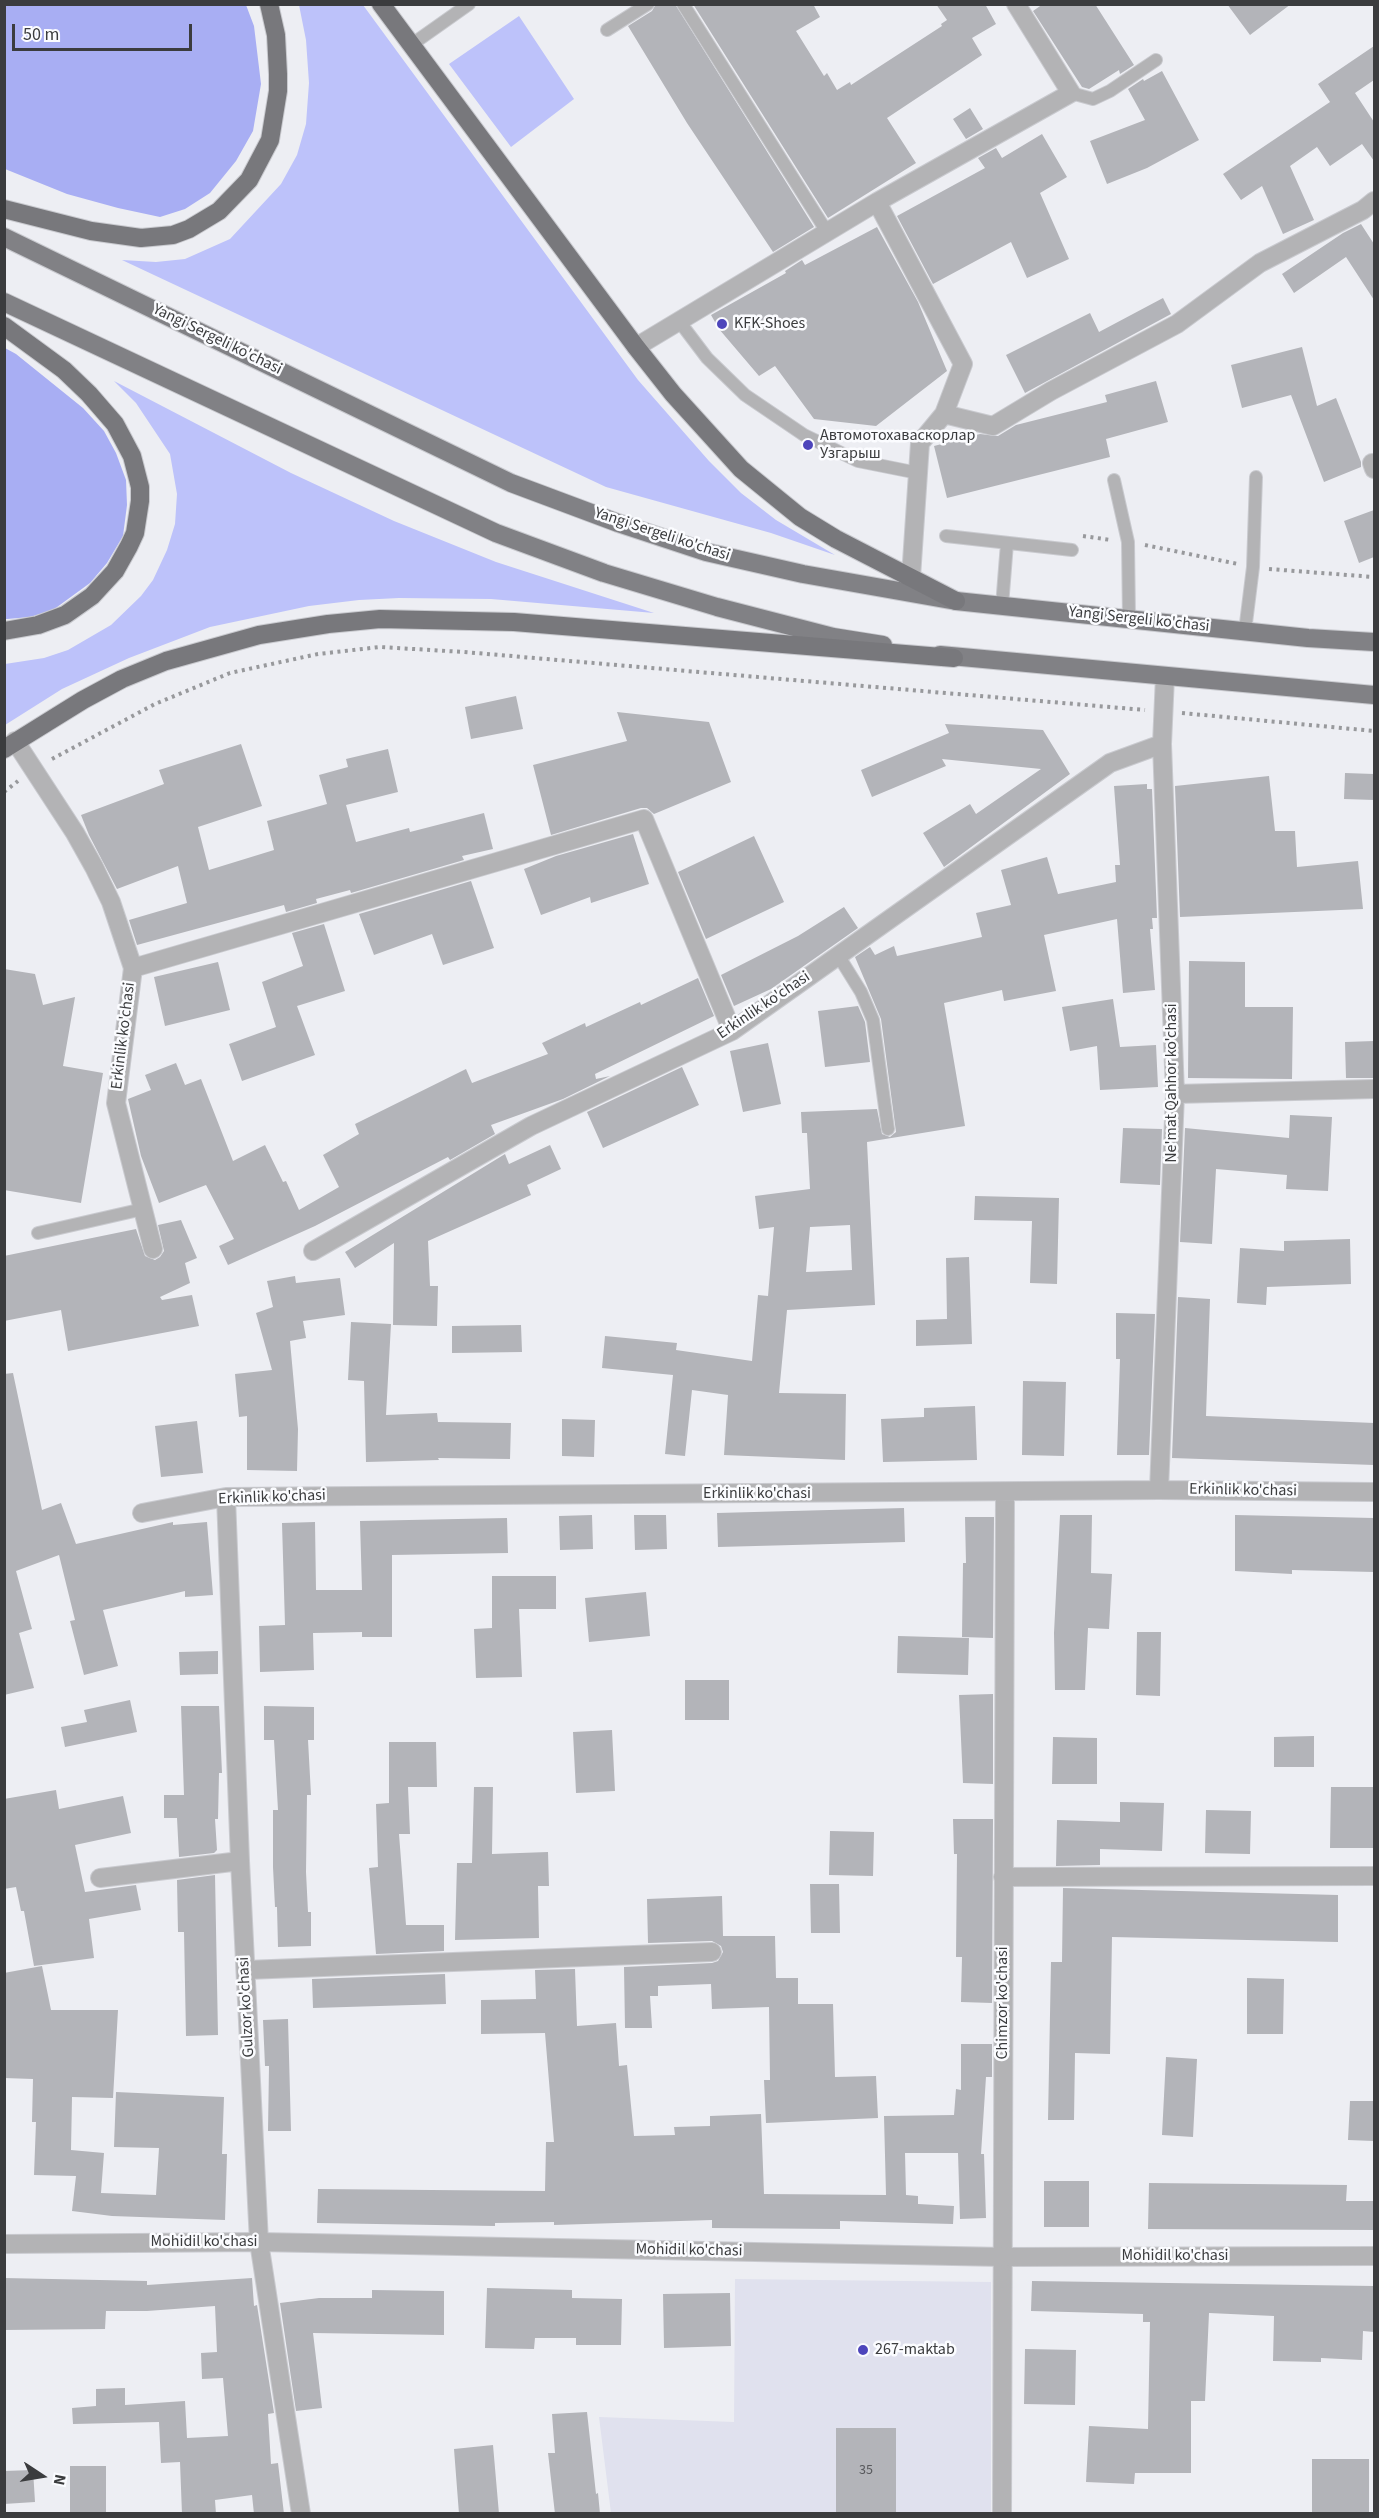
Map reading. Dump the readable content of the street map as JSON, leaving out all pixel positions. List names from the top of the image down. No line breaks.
{"streets":{"main road":["Yangi Sergeli ko'chasi"],"street":["Erkinlik ko'chasi","Ne'mat Qahhor ko'chasi","Chimzor ko'chasi","Gulzor ko'chasi","Mohidil ko'chasi"]},"crossings":[["Erkinlik ko'chasi","Ne'mat Qahhor ko'chasi"],["Erkinlik ko'chasi","Chimzor ko'chasi"],["Erkinlik ko'chasi","Gulzor ko'chasi"],["Chimzor ko'chasi","Mohidil ko'chasi"],["Gulzor ko'chasi","Mohidil ko'chasi"]],"places":["KFK-Shoes","Автомотохаваскорлар Узгарыш","267-maktab"],"house_numbers":["35"],"scale_bar":"50 m","north":"right"}
